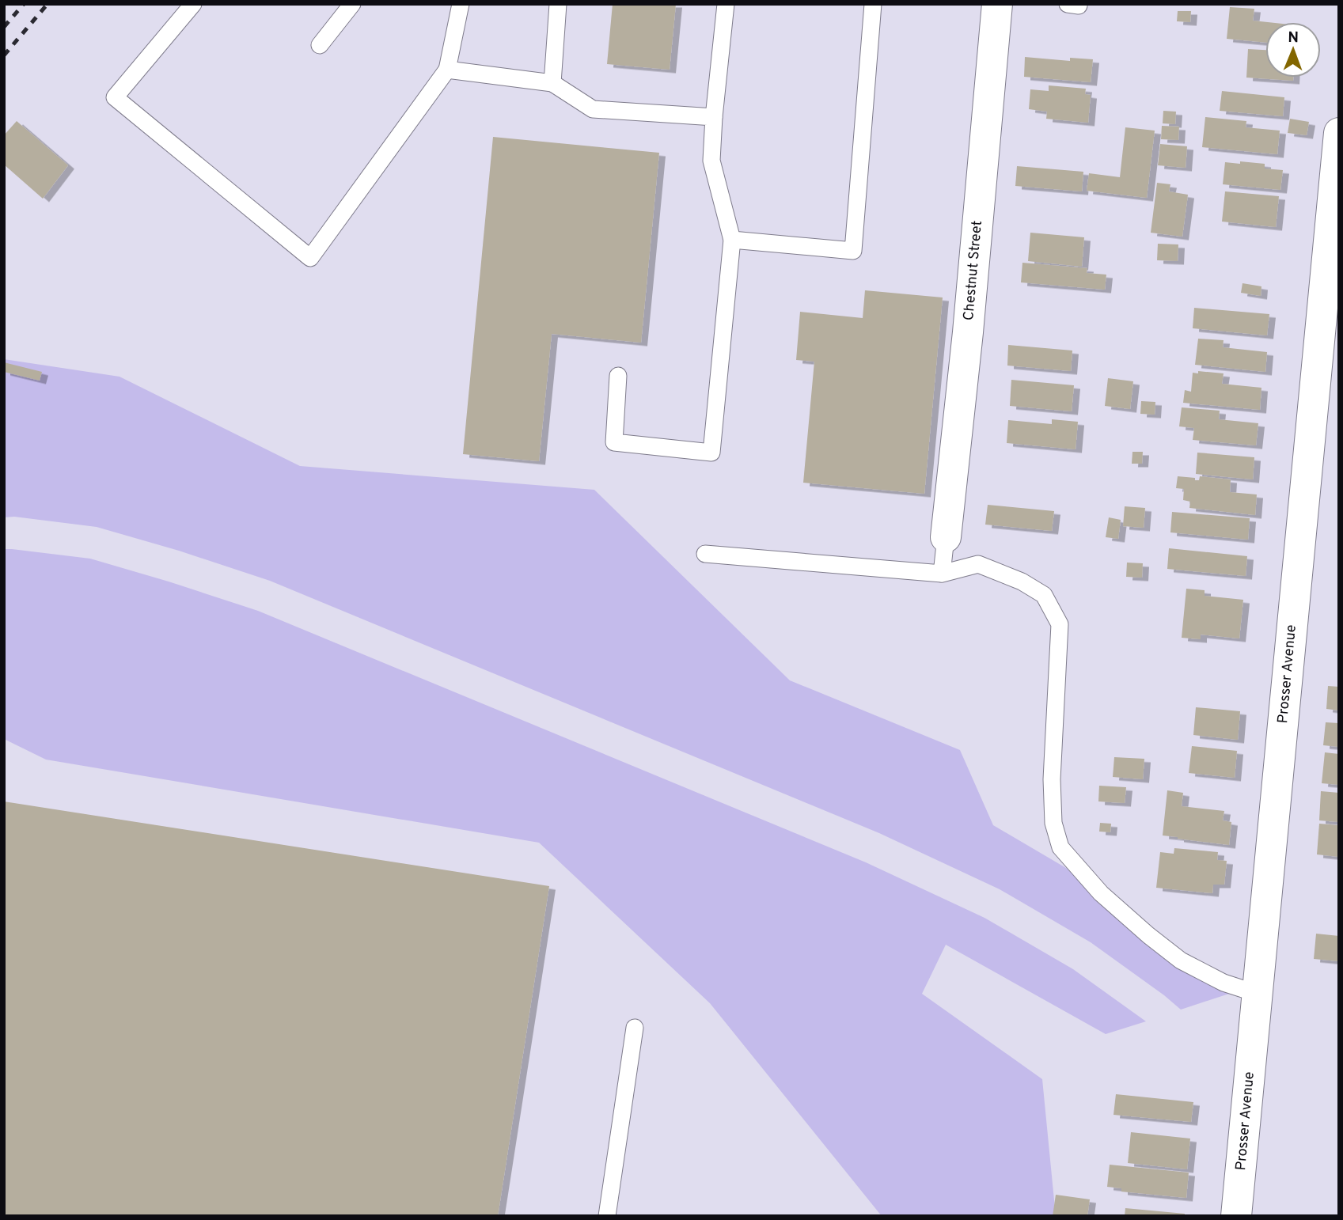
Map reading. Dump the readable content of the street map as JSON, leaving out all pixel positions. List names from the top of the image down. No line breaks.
{"streets":{"street":["Chestnut Street","Prosser Avenue"]},"north":"top"}
